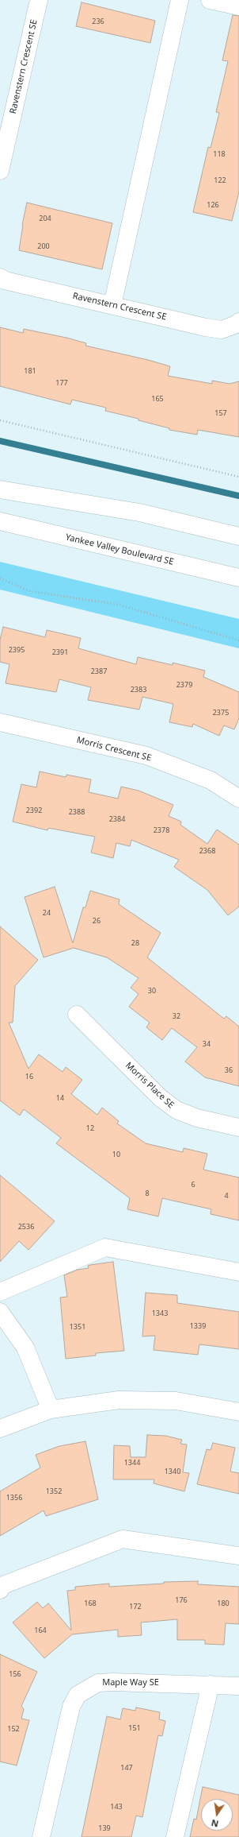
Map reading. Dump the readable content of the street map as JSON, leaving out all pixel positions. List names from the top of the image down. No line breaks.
{"streets":{"street":["Ravenstern Crescent SE","Yankee Valley Boulevard SE","Morris Crescent SE","Morris Place SE","Maple Way SE"]},"house_numbers":["236","118","122","126","204","200","181","177","165","157","2395","2391","2387","2379","2383","2375","2392","2388","2384","2378","2368","24","26","28","30","32","34","36","16","14","12","10","6","8","4","2536","1343","1339","1351","1344","1340","1352","1356","176","168","180","172","164","156","151","152","147","143","139"],"north":"bottom"}
